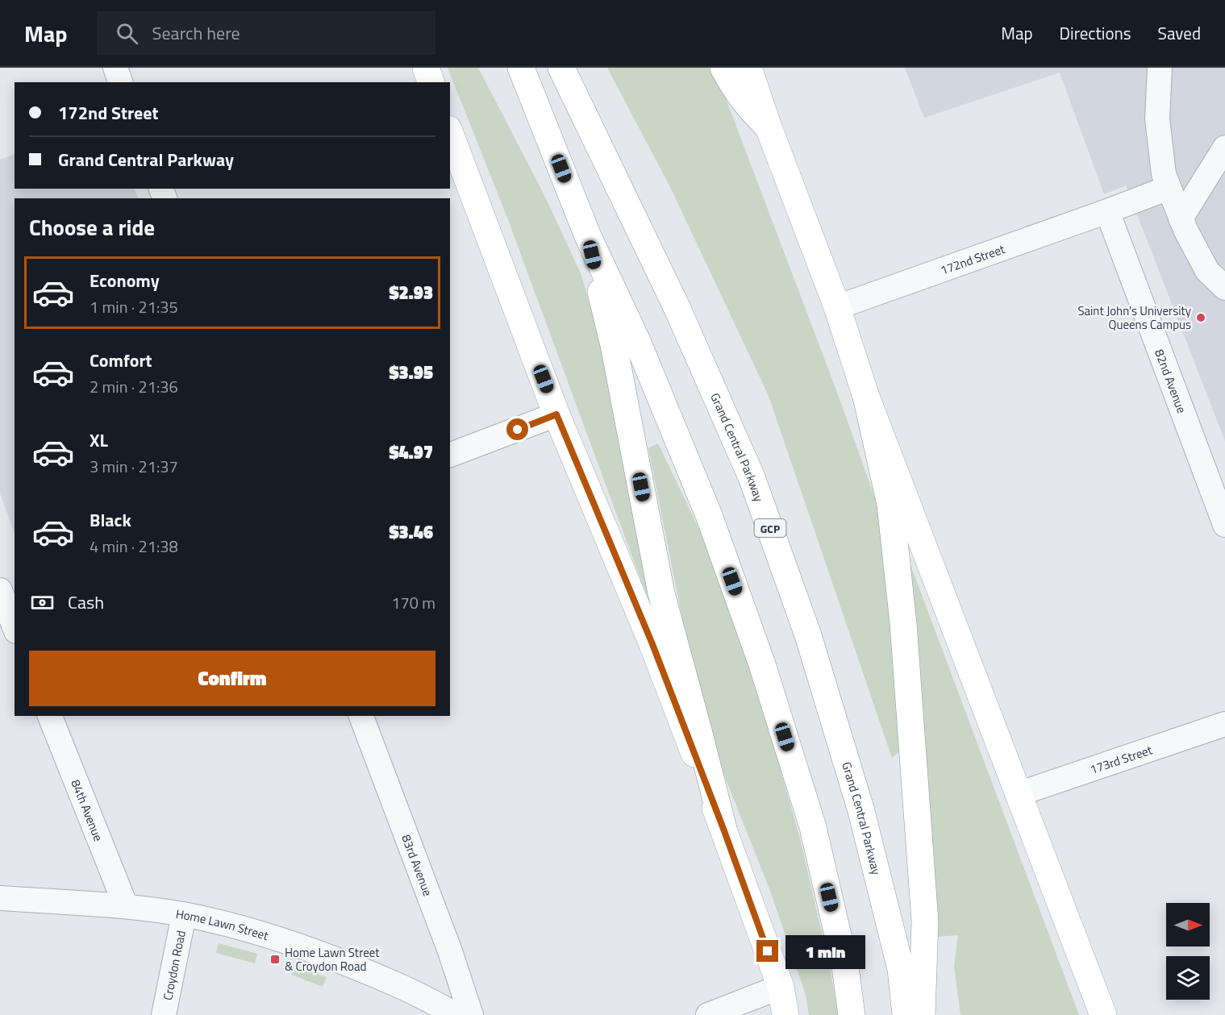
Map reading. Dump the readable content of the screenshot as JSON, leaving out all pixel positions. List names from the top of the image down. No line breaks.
{"streets":{"main road":["Grand Central Parkway","GCP"],"street":["172nd Street","82nd Avenue","173rd Street","84th Avenue","83rd Avenue","Home Lawn Street","Croydon Road"]},"crossings":[["172nd Street","82nd Avenue"],["84th Avenue","Home Lawn Street"],["Home Lawn Street","Croydon Road"]],"places":{"other":["Saint John's University Queens Campus"],"transit":["Home Lawn Street & Croydon Road"]},"north":"right","page":{"header":"Map","search":"Search here","nav":["Map","Directions","Saved"],"banner":["172nd Street","Grand Central Parkway"],"heading":"Choose a ride","list":[{"name":"Economy","note":"1 min · 21:35","value":"$2.93"},{"name":"Comfort","note":"2 min · 21:36","value":"$3.95"},{"name":"XL","note":"3 min · 21:37","value":"$4.97"},{"name":"Black","note":"4 min · 21:38","value":"$3.46"}],"pay":["Cash","170 m"],"buttons":"Confirm","bubble":"1 min"}}
